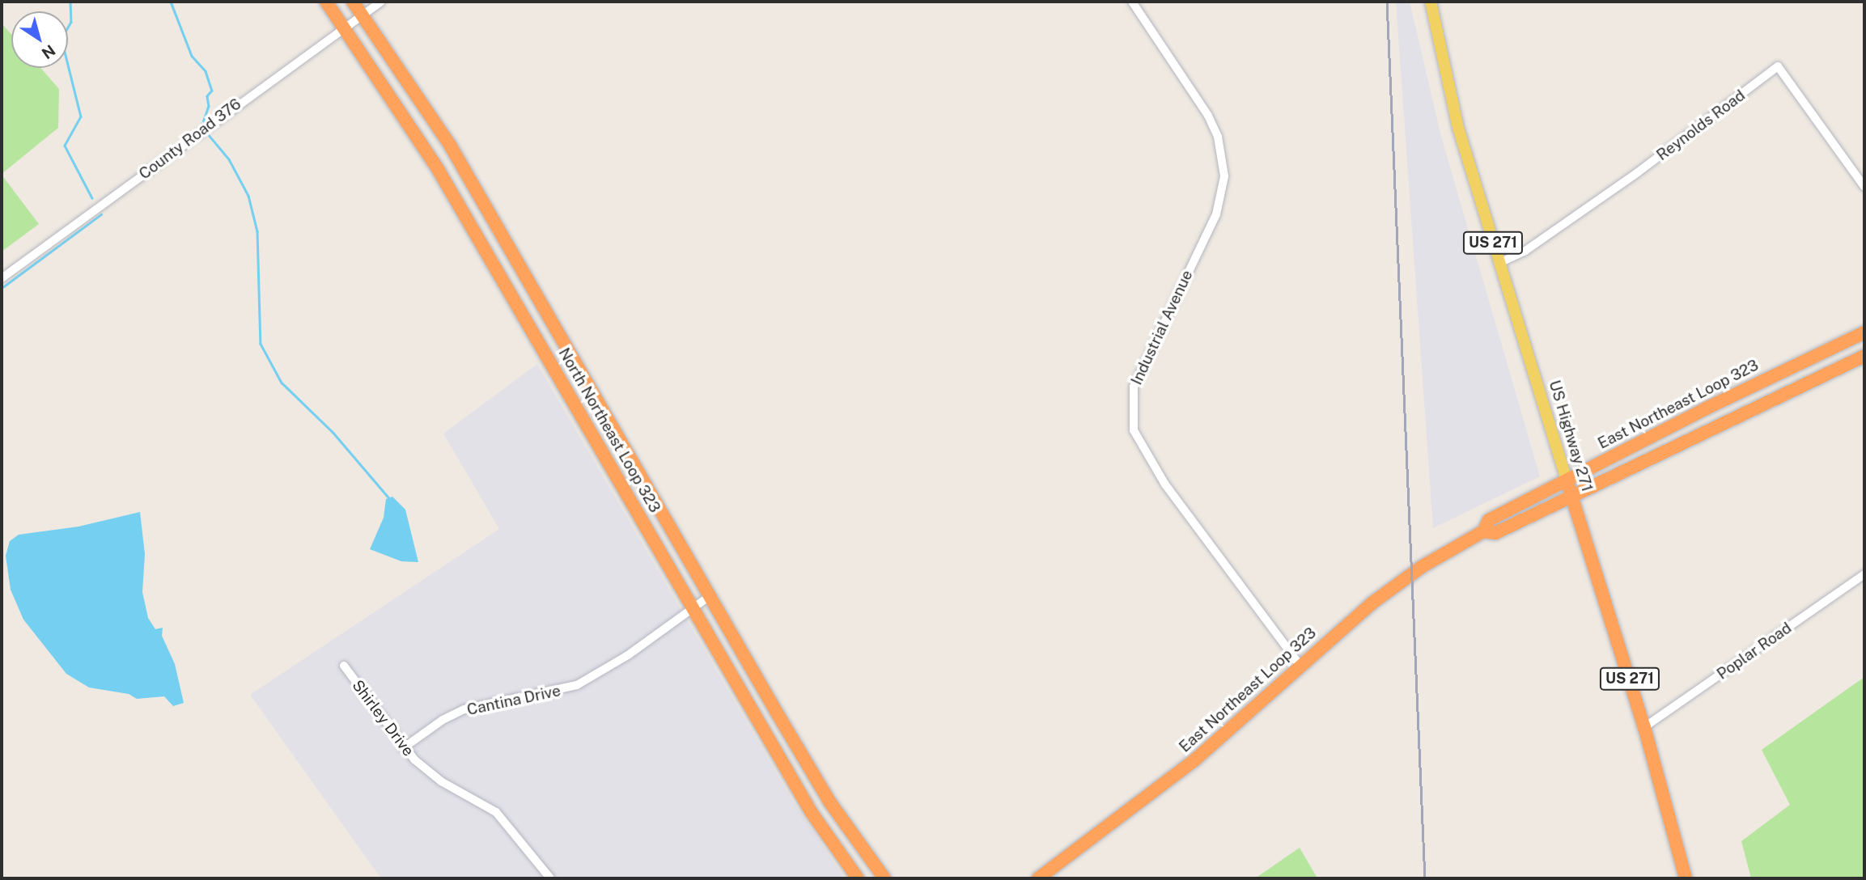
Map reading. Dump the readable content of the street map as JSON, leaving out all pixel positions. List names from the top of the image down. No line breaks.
{"streets":{"highway":["US 271","East Northeast Loop 323","North Northeast Loop 323","US Highway 271"],"street":["Reynolds Road","County Road 376","Industrial Avenue","Poplar Road","Cantina Drive","Shirley Drive"]},"crossings":[["Reynolds Road","US Highway 271"],["County Road 376","North Northeast Loop 323"],["Industrial Avenue","East Northeast Loop 323"],["East Northeast Loop 323","US Highway 271"],["North Northeast Loop 323","Cantina Drive"],["US Highway 271","Poplar Road"],["Cantina Drive","Shirley Drive"]],"north":"bottom right"}
